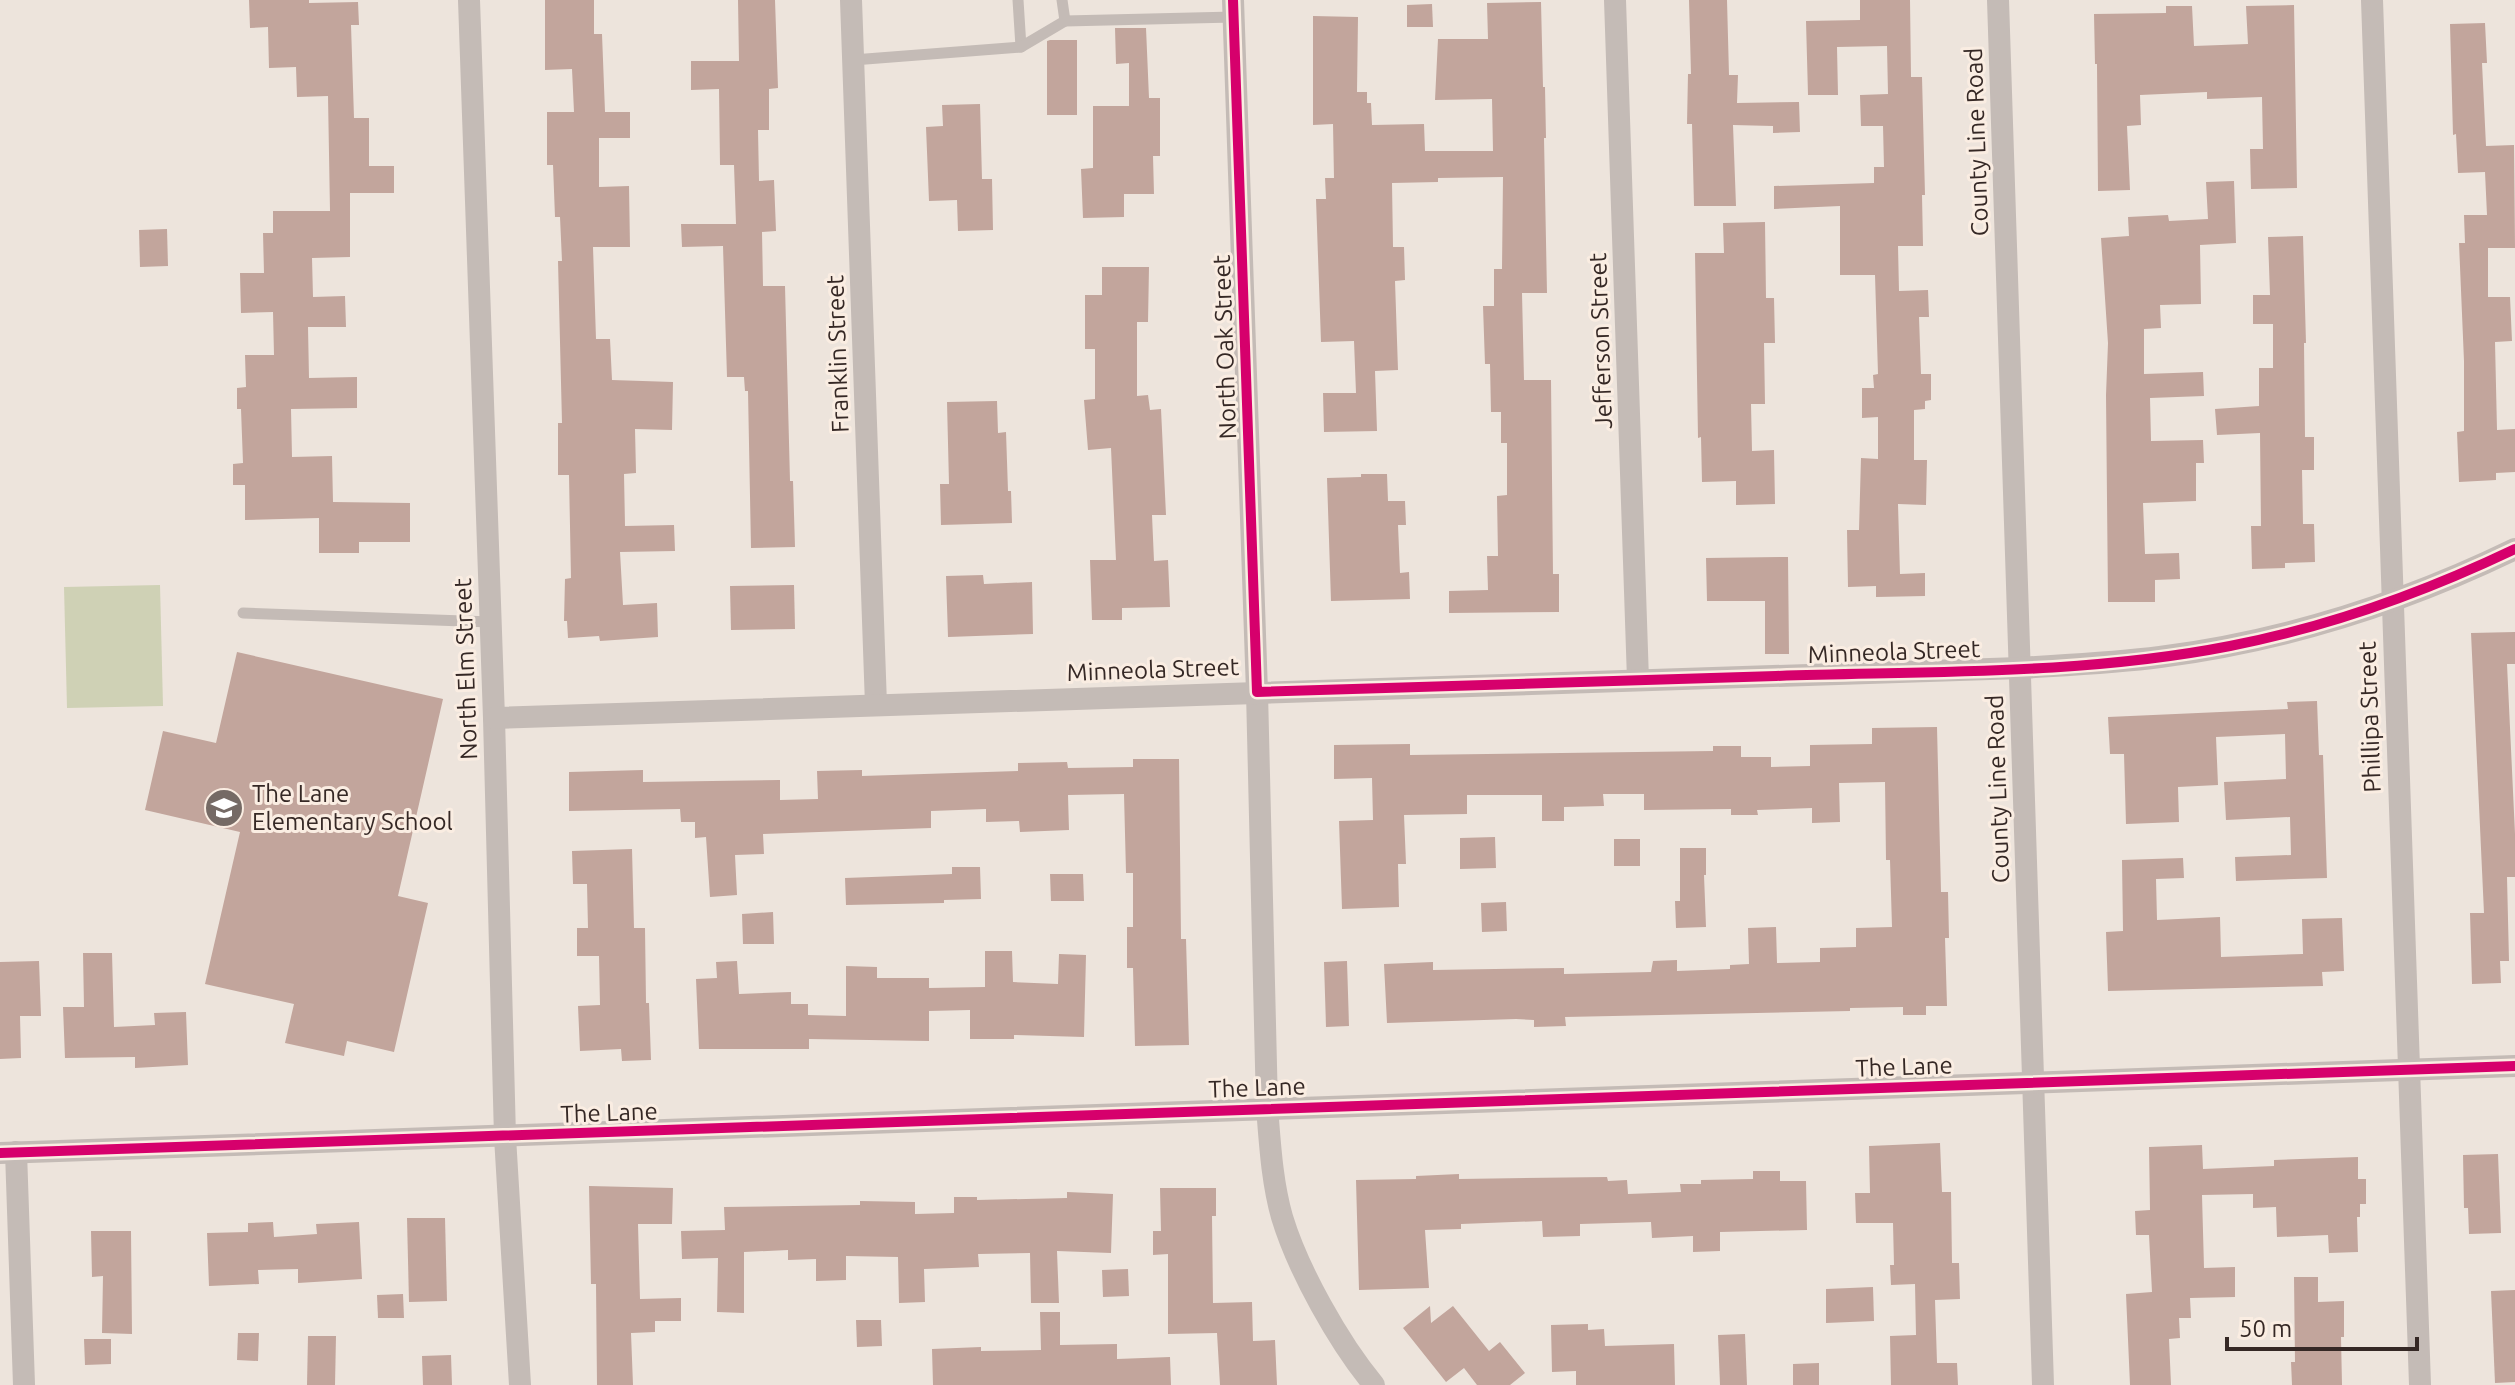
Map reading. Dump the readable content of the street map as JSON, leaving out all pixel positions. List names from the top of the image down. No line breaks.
{"streets":{"street":["County Line Road","Jefferson Street","North Oak Street","Franklin Street","Minneola Street","North Elm Street","Phillipa Street","The Lane"]},"crossings":[["County Line Road","Minneola Street"],["County Line Road","The Lane"],["Jefferson Street","Minneola Street"],["North Oak Street","Minneola Street"],["North Oak Street","The Lane"],["Franklin Street","Minneola Street"],["Minneola Street","North Elm Street"],["Minneola Street","Phillipa Street"],["North Elm Street","The Lane"],["Phillipa Street","The Lane"]],"places":{"school or university":["The Lane Elementary School"]},"scale_bar":"50 m"}
